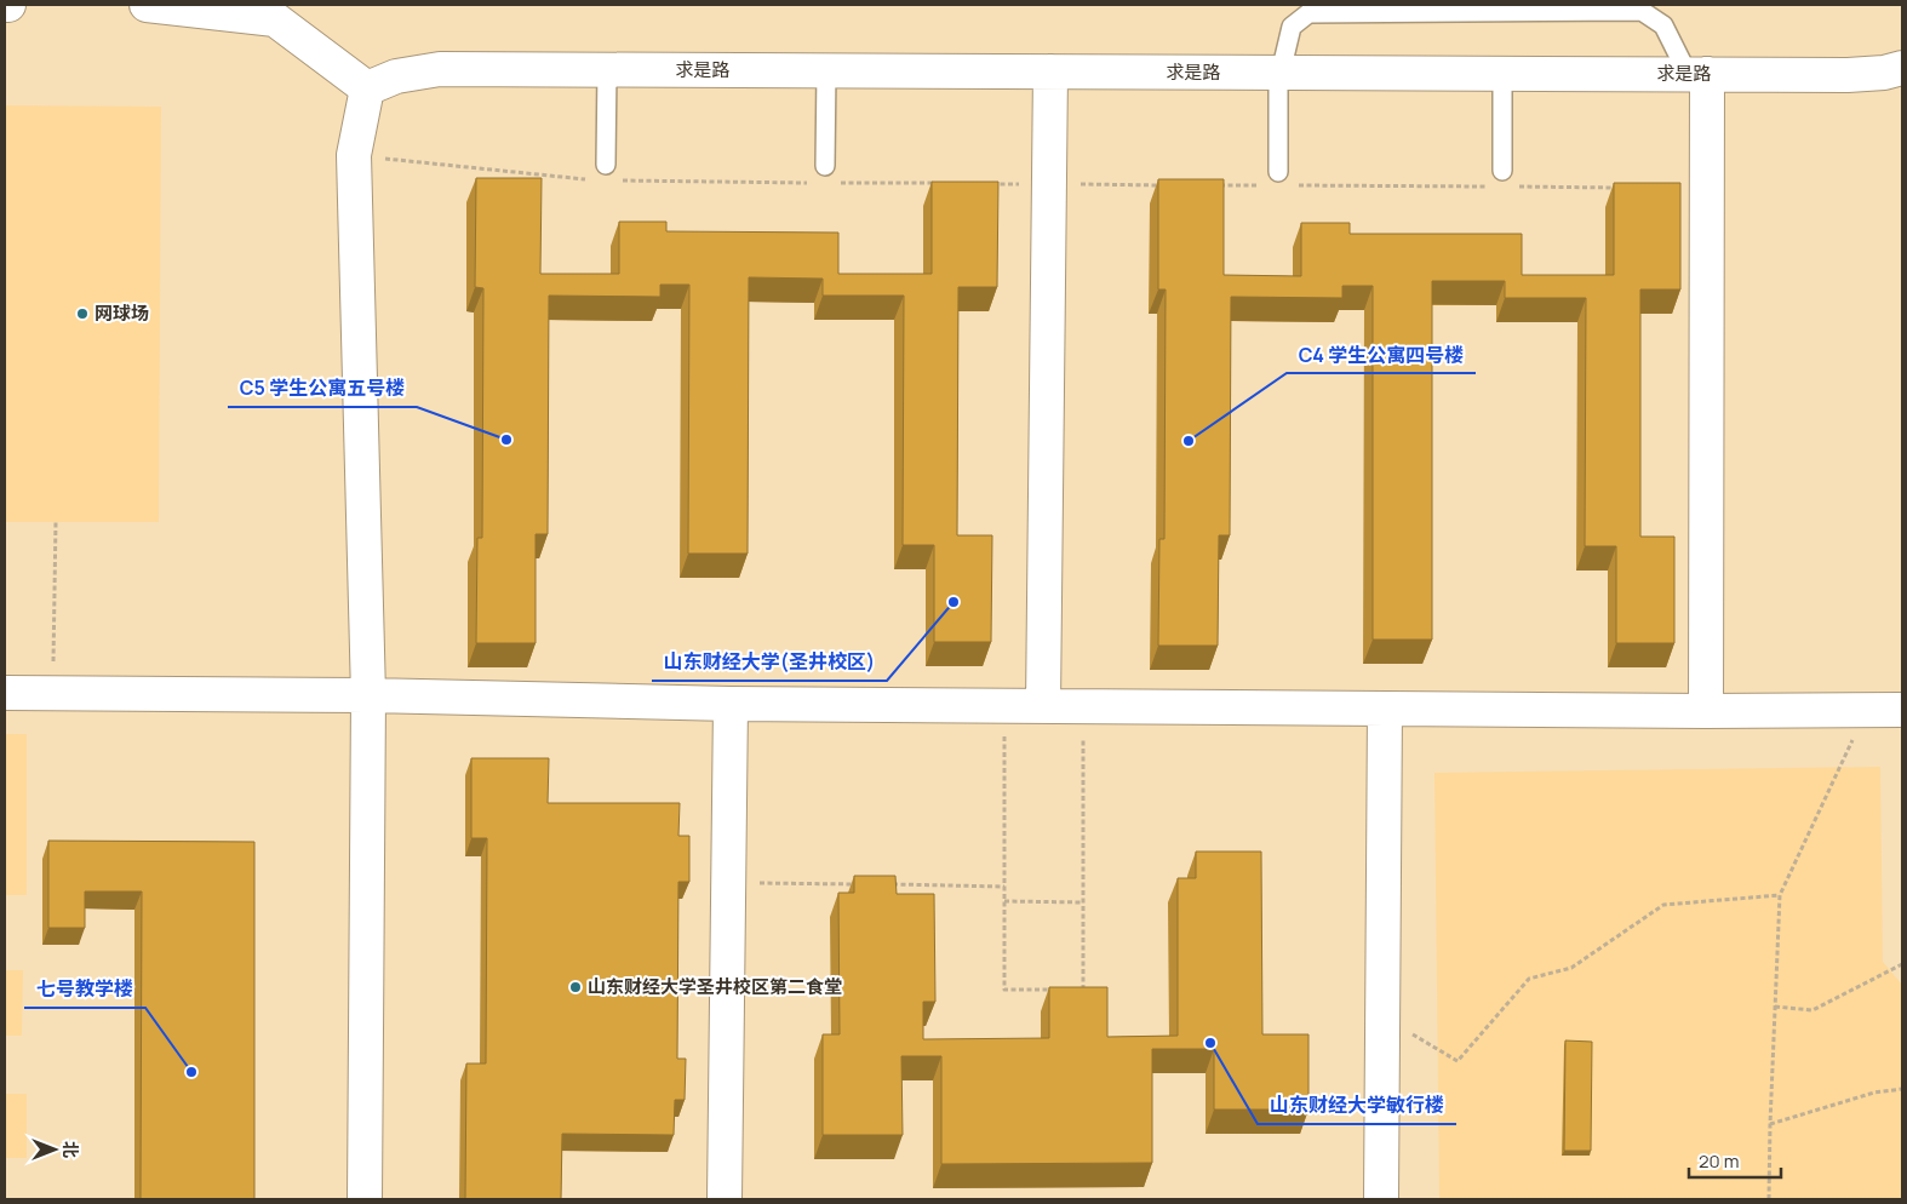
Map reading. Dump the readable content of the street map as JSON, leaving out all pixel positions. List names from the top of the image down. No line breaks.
{"streets":{"street":["求是路"]},"places":["网球场","C5 学生公寓五号楼","C4 学生公寓四号楼","山东财经大学(圣井校区)","山东财经大学圣井校区第二食堂","山东财经大学敏行楼","七号教学楼"],"scale_bar":"20 m","north":"right"}
